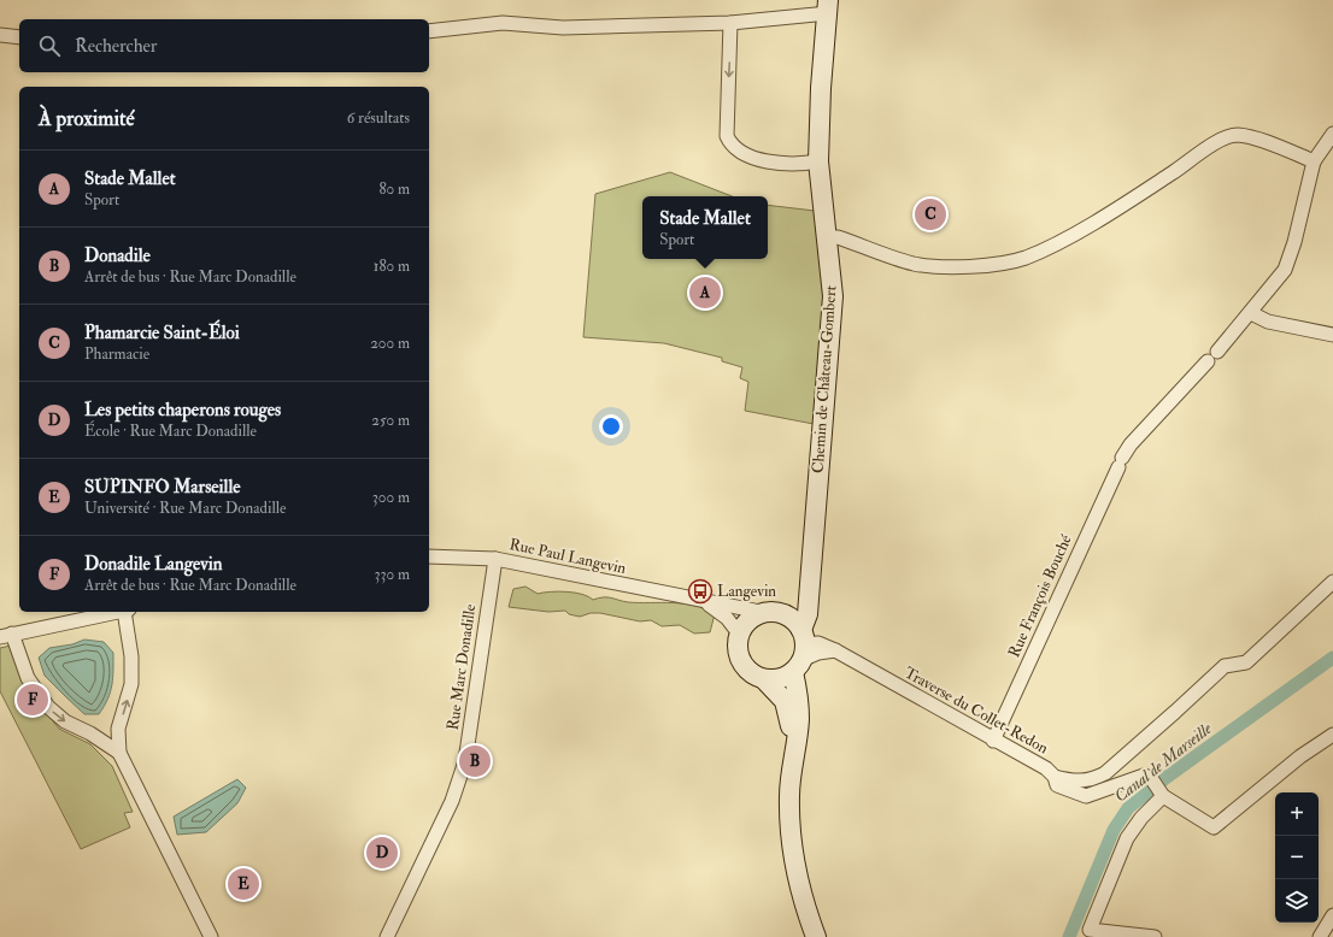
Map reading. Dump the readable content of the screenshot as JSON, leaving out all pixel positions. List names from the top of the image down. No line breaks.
{"streets":{"street":["Chemin de Château-Gombert","Rue Paul Langevin","Rue François Bouché","Rue Marc Donadille","Traverse du Collet-Redon"]},"crossings":[["Chemin de Château-Gombert","Rue Paul Langevin"],["Chemin de Château-Gombert","Traverse du Collet-Redon"],["Rue Paul Langevin","Rue Marc Donadille"],["Rue Paul Langevin","Traverse du Collet-Redon"],["Rue François Bouché","Traverse du Collet-Redon"]],"water":["Canal de Marseille"],"places":{"bus stop":["Langevin"]},"page":{"search":"Rechercher","heading":["À proximité","6 résultats"],"list":[{"mark":"A","name":"Stade Mallet","note":"Sport","value":"80 m"},{"mark":"B","name":"Donadile","note":"Arrêt de bus · Rue Marc Donadille","value":"180 m"},{"mark":"C","name":"Phamarcie Saint-Éloi","note":"Pharmacie","value":"200 m"},{"mark":"D","name":"Les petits chaperons rouges","note":"École · Rue Marc Donadille","value":"250 m"},{"mark":"E","name":"SUPINFO Marseille","note":"Université · Rue Marc Donadille","value":"300 m"},{"mark":"F","name":"Donadile Langevin","note":"Arrêt de bus · Rue Marc Donadille","value":"330 m"}],"popup":["Stade Mallet","Sport"],"pins":["C","A","F","B","D","E"],"map_buttons":["+","−"]}}
